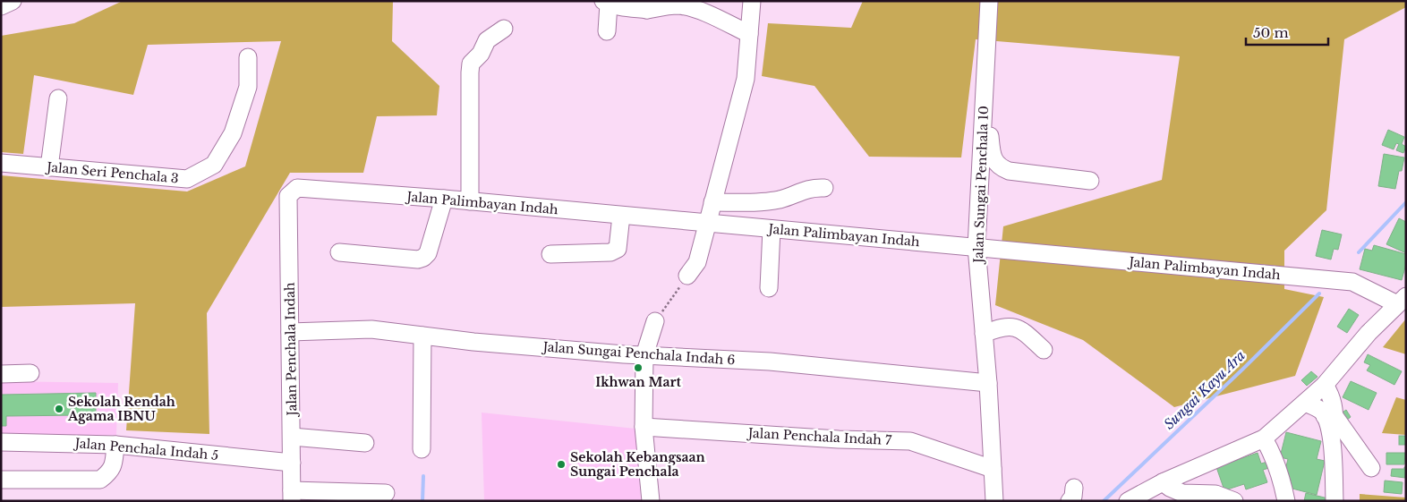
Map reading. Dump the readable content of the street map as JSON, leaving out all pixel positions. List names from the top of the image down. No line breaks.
{"streets":{"street":["Jalan Seri Penchala 3","Jalan Sungai Penchala 10","Jalan Palimbayan Indah","Jalan Penchala Indah","Jalan Sungai Penchala Indah 6","Jalan Penchala Indah 7","Jalan Penchala Indah 5"]},"crossings":[["Jalan Sungai Penchala 10","Jalan Palimbayan Indah"],["Jalan Sungai Penchala 10","Jalan Sungai Penchala Indah 6"],["Jalan Sungai Penchala 10","Jalan Penchala Indah 7"],["Jalan Palimbayan Indah","Jalan Penchala Indah"],["Jalan Penchala Indah","Jalan Sungai Penchala Indah 6"],["Jalan Penchala Indah","Jalan Penchala Indah 5"]],"water":["Sungai Kayu Ara"],"places":["Ikhwan Mart","Sekolah Rendah Agama IBNU","Sekolah Kebangsaan Sungai Penchala"],"scale_bar":"50 m"}
